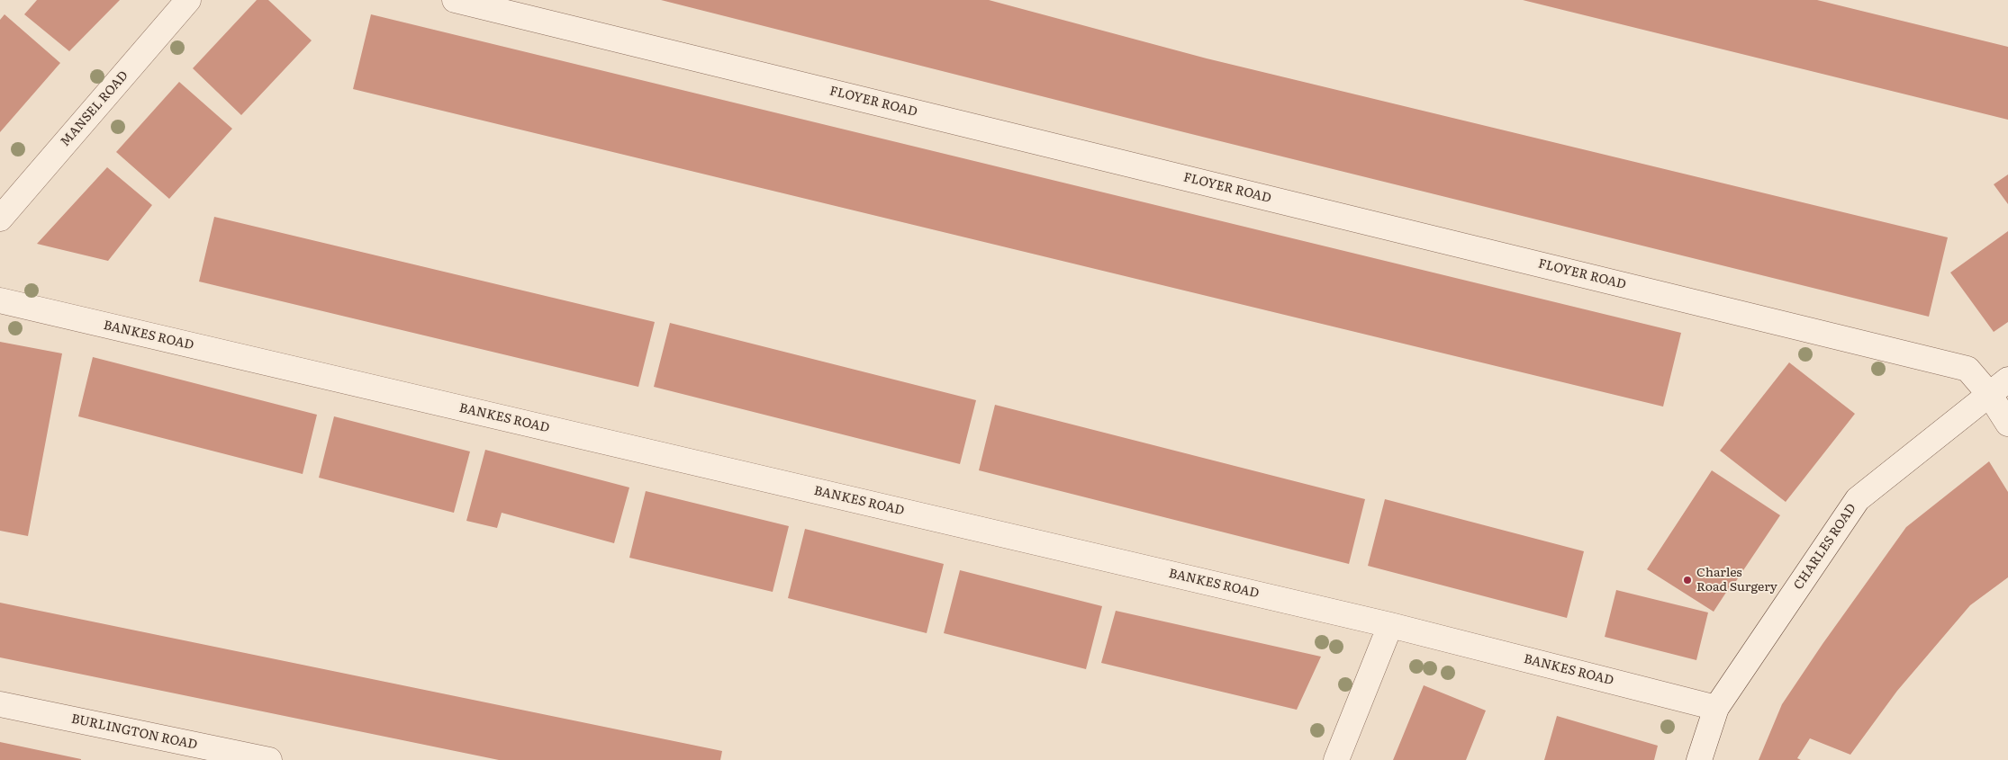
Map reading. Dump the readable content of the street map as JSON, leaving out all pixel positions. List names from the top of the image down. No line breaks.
{"streets":{"street":["FLOYER ROAD","MANSEL ROAD","BANKES ROAD","CHARLES ROAD","BURLINGTON ROAD"]},"crossings":[["FLOYER ROAD","CHARLES ROAD"],["BANKES ROAD","CHARLES ROAD"]],"places":["Charles Road Surgery"]}
